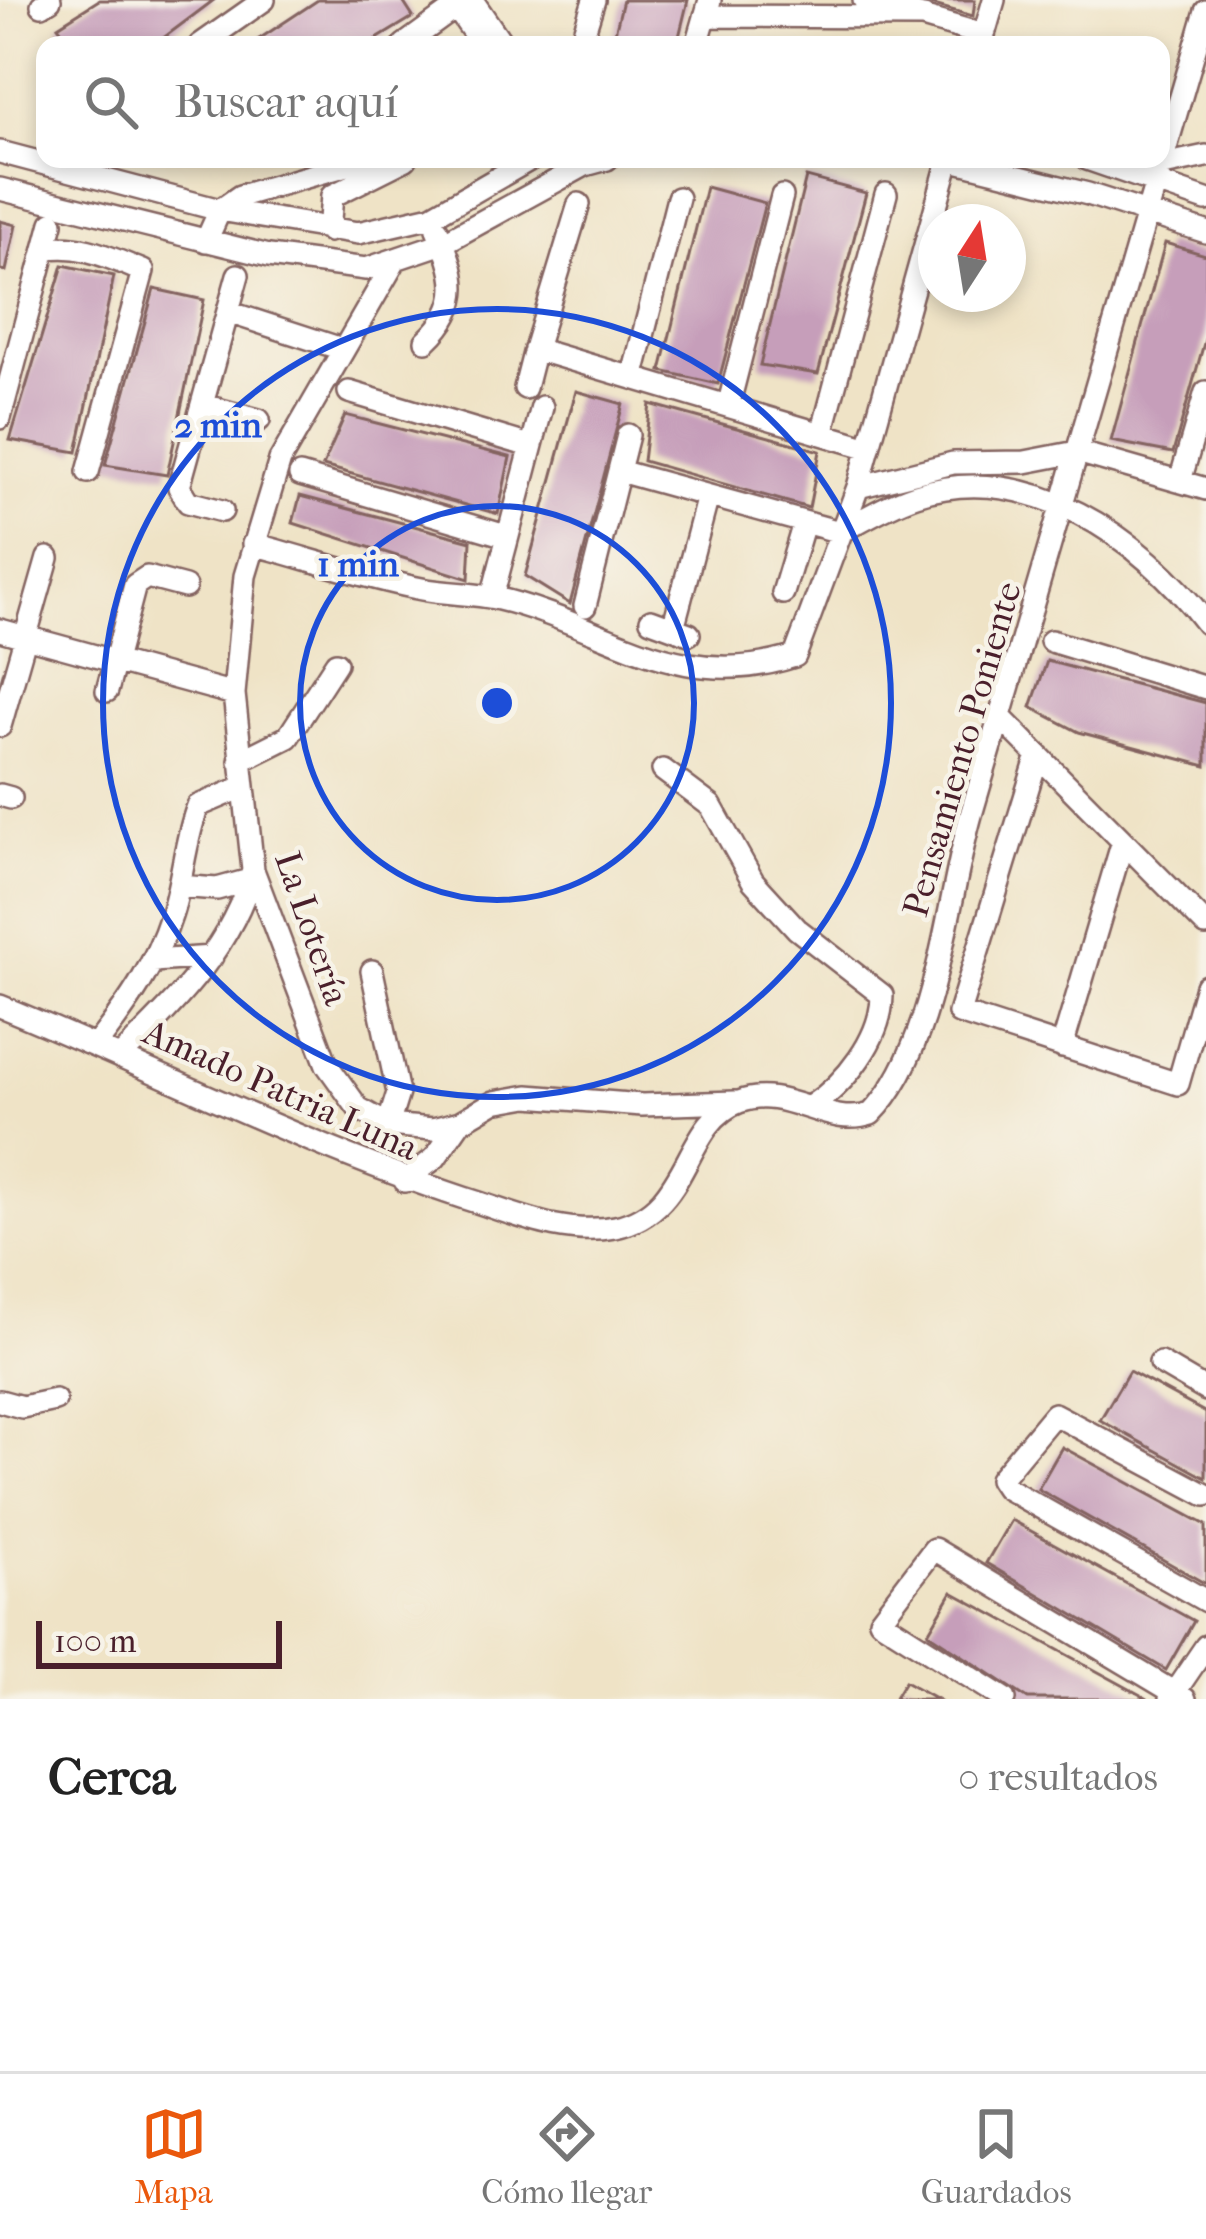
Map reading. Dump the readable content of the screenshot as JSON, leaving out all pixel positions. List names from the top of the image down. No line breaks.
{"streets":{"street":["Pensamiento Poniente","La Lotería","Amado Patria Luna"]},"crossings":[["Pensamiento Poniente","Amado Patria Luna"]],"scale_bar":"100 m","north":"top","page":{"search":"Buscar aquí","scale":"100 m","heading":["Cerca","0 resultados"],"nav":["Mapa","Cómo llegar","Guardados"]},"rings":["2 min","1 min"]}
